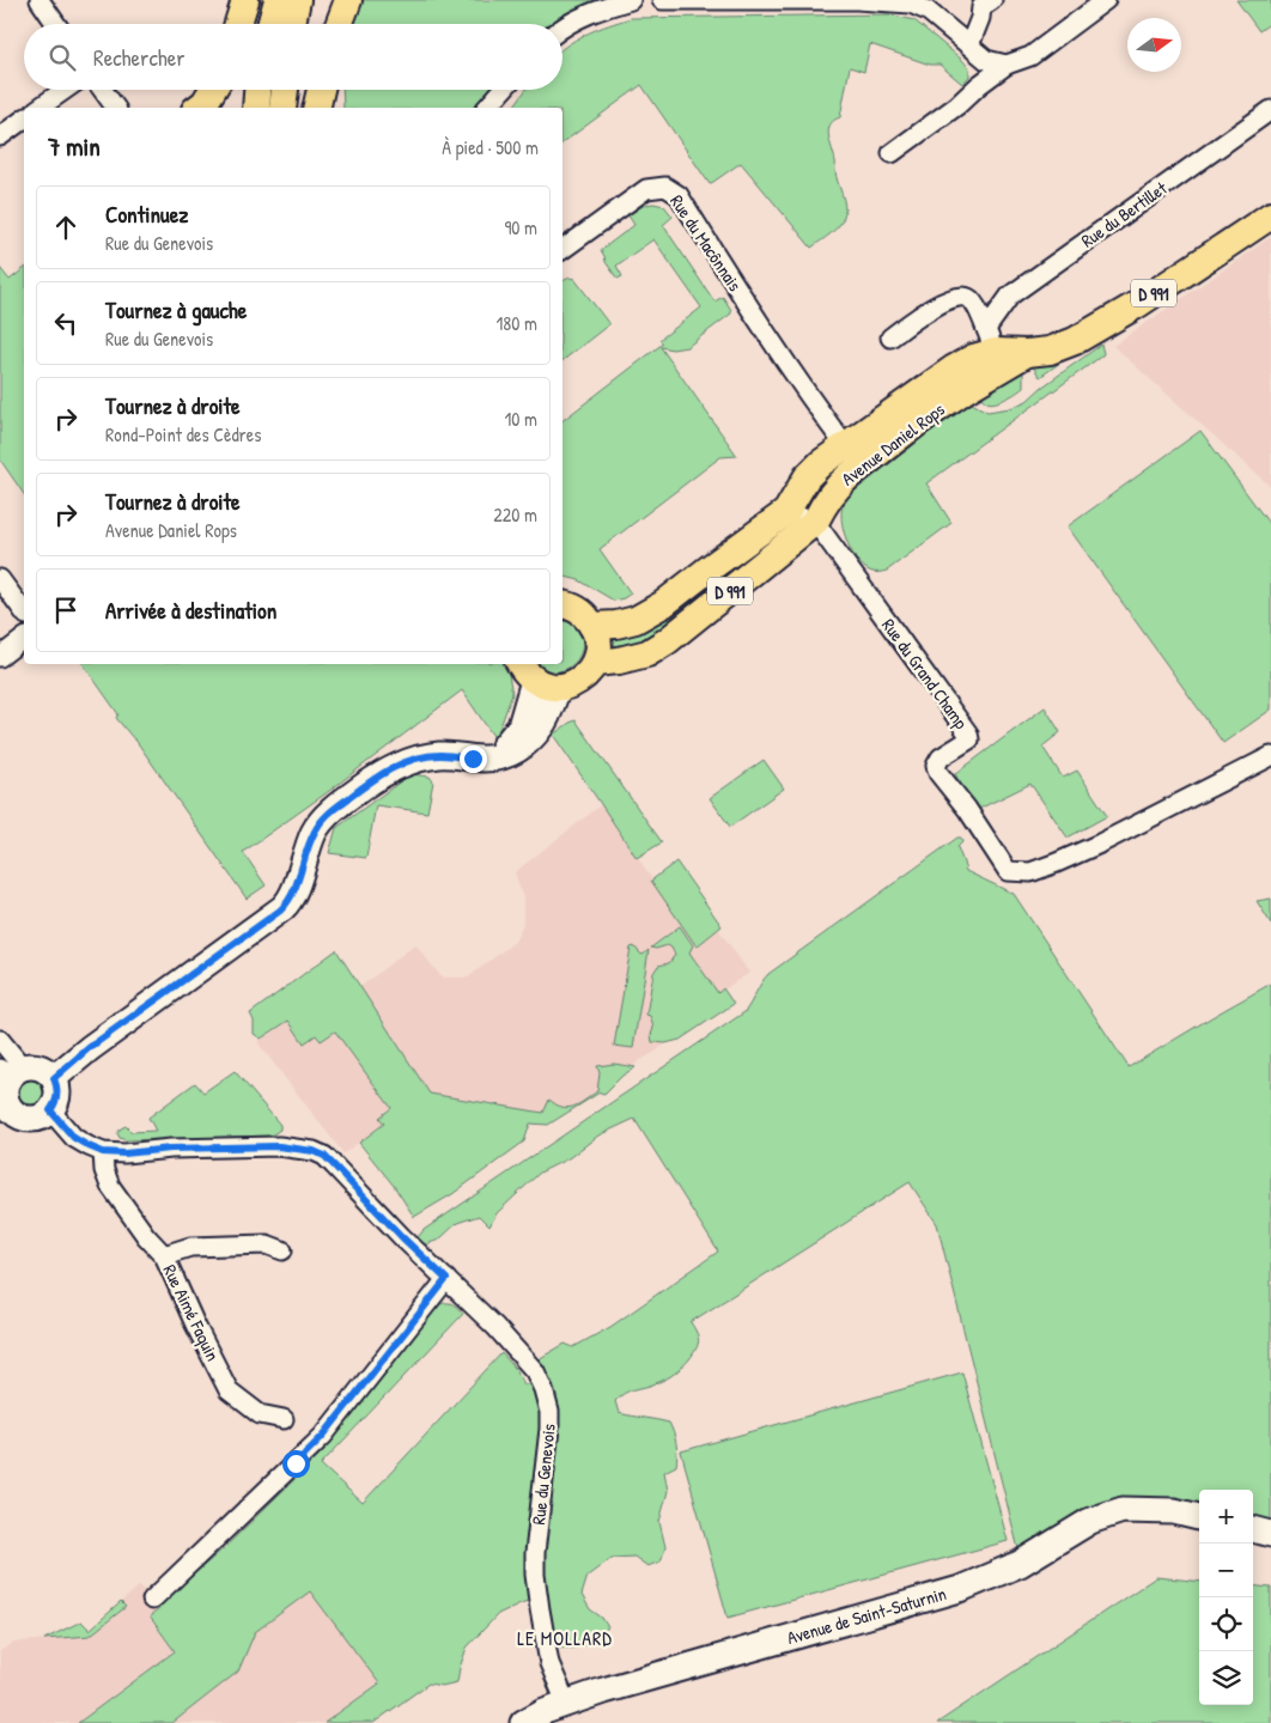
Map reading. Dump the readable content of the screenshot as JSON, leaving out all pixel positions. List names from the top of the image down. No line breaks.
{"streets":{"main road":["D 991","Avenue Daniel Rops","Avenue de Saint-Saturnin"],"street":["Rue du Bertillet","Rue du Macônnais","Rue du Grand Champ","Rue Aimé Faquin","Rue du Genevois"]},"crossings":[["Rue du Bertillet","Avenue Daniel Rops"],["Rue du Macônnais","Avenue Daniel Rops"],["Avenue Daniel Rops","Rue du Grand Champ"],["Rue Aimé Faquin","Rue du Genevois"],["Rue du Genevois","Avenue de Saint-Saturnin"]],"districts":["LE MOLLARD"],"north":"right","page":{"search":"Rechercher","heading":["7 min","À pied · 500 m"],"list":[["Continuez","Rue du Genevois","90 m"],["Tournez à gauche","Rue du Genevois","180 m"],["Tournez à droite","Rond-Point des Cèdres","10 m"],["Tournez à droite","Avenue Daniel Rops","220 m"],"Arrivée à destination"],"map_buttons":["+","−"]}}
